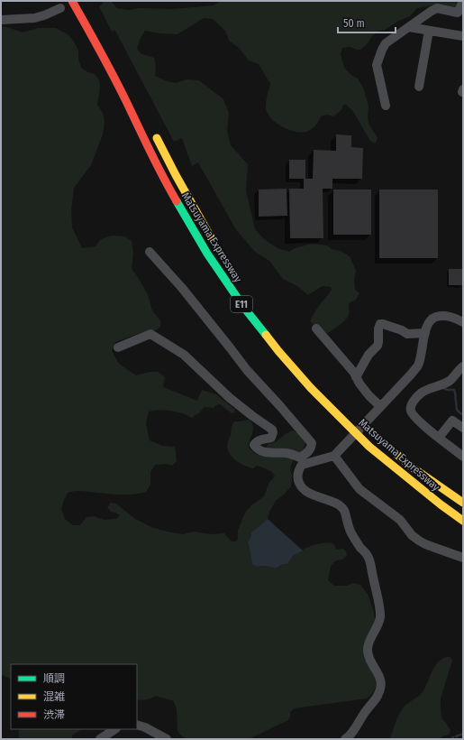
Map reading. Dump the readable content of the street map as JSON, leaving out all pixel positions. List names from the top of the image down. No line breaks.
{"streets":{"highway":["Matsuyama Expressway","E11"]},"legend":["順調","混雑","渋滞"],"scale_bar":"50 m"}
